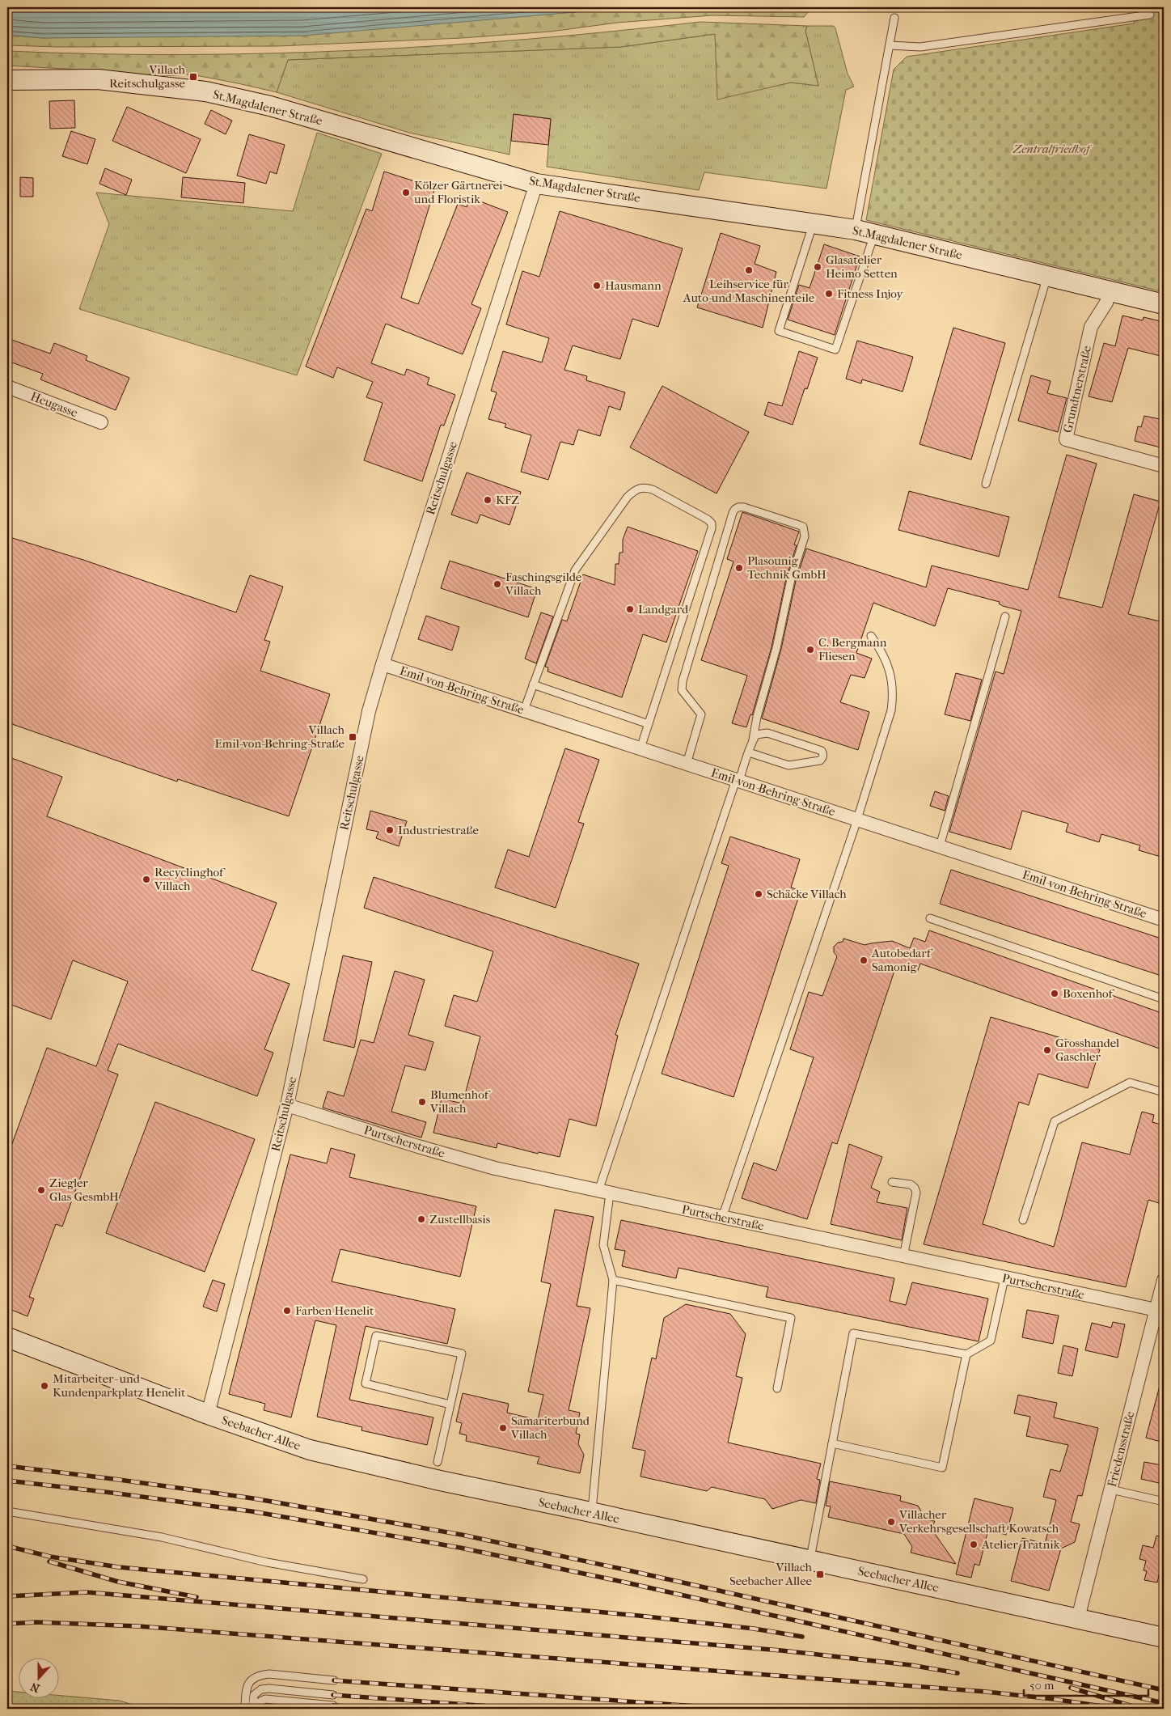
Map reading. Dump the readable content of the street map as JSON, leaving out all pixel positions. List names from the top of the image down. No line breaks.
{"streets":{"street":["St.Magdalener Straße","Grundtnerstraße","Heugasse","Reitschulgasse","Emil-von-Behring-Straße","Purtscherstraße","Seebacher Allee","Friedensstraße"]},"crossings":[["St.Magdalener Straße","Grundtnerstraße"],["St.Magdalener Straße","Reitschulgasse"],["Reitschulgasse","Emil-von-Behring-Straße"],["Reitschulgasse","Purtscherstraße"],["Reitschulgasse","Seebacher Allee"],["Purtscherstraße","Friedensstraße"],["Seebacher Allee","Friedensstraße"]],"parks":["Zentralfriedhof"],"places":{"transit":["Villach Reitschulgasse","Villach Emil-von-Behring-Straße","Villach Seebacher Allee"],"other":["Kölzer Gärtnerei und Floristik","Glasatelier Heimo Setten","Leihservice für Auto-und Maschinenteile","Hausmann","Fitness Injoy","KFZ","Plasounig Technik GmbH","Faschingsgilde Villach","Landgard","C. Bergmann Fliesen","Industriestraße","Recyclinghof Villach","Schäcke Villach","Autobedarf Samonig","Boxenhof","Grosshandel Gaschler","Blumenhof Villach","Ziegler Glas GesmbH","Zustellbasis","Farben Henelit","Mitarbeiter- und Kundenparkplatz Henelit","Samariterbund Villach","Villacher Verkehrsgesellschaft Kowatsch","Atelier Tratnik"]},"scale_bar":"50 m","north":"bottom"}
